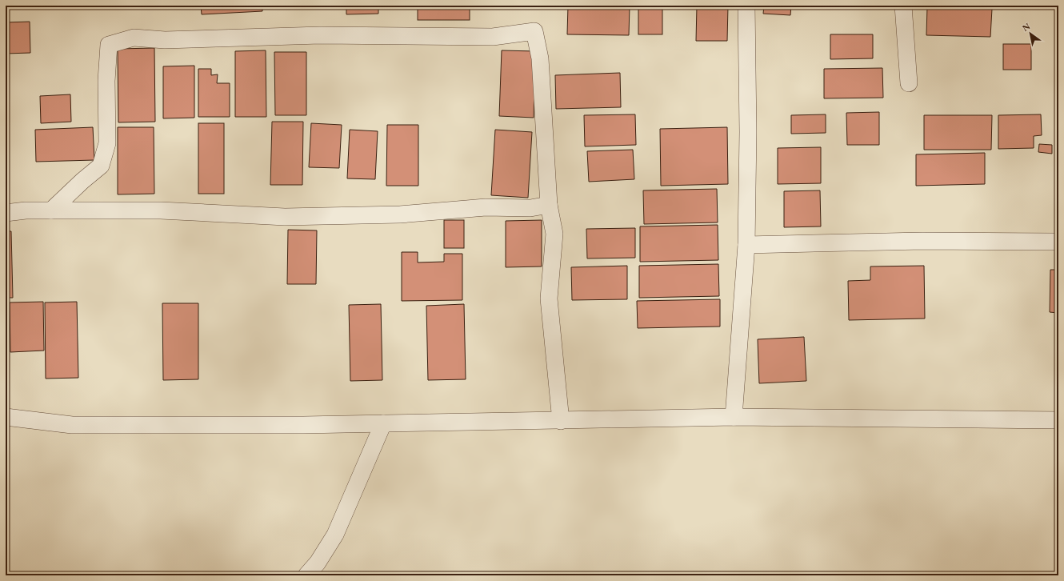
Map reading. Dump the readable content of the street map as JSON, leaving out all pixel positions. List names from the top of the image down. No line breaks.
{"north":"top left"}
